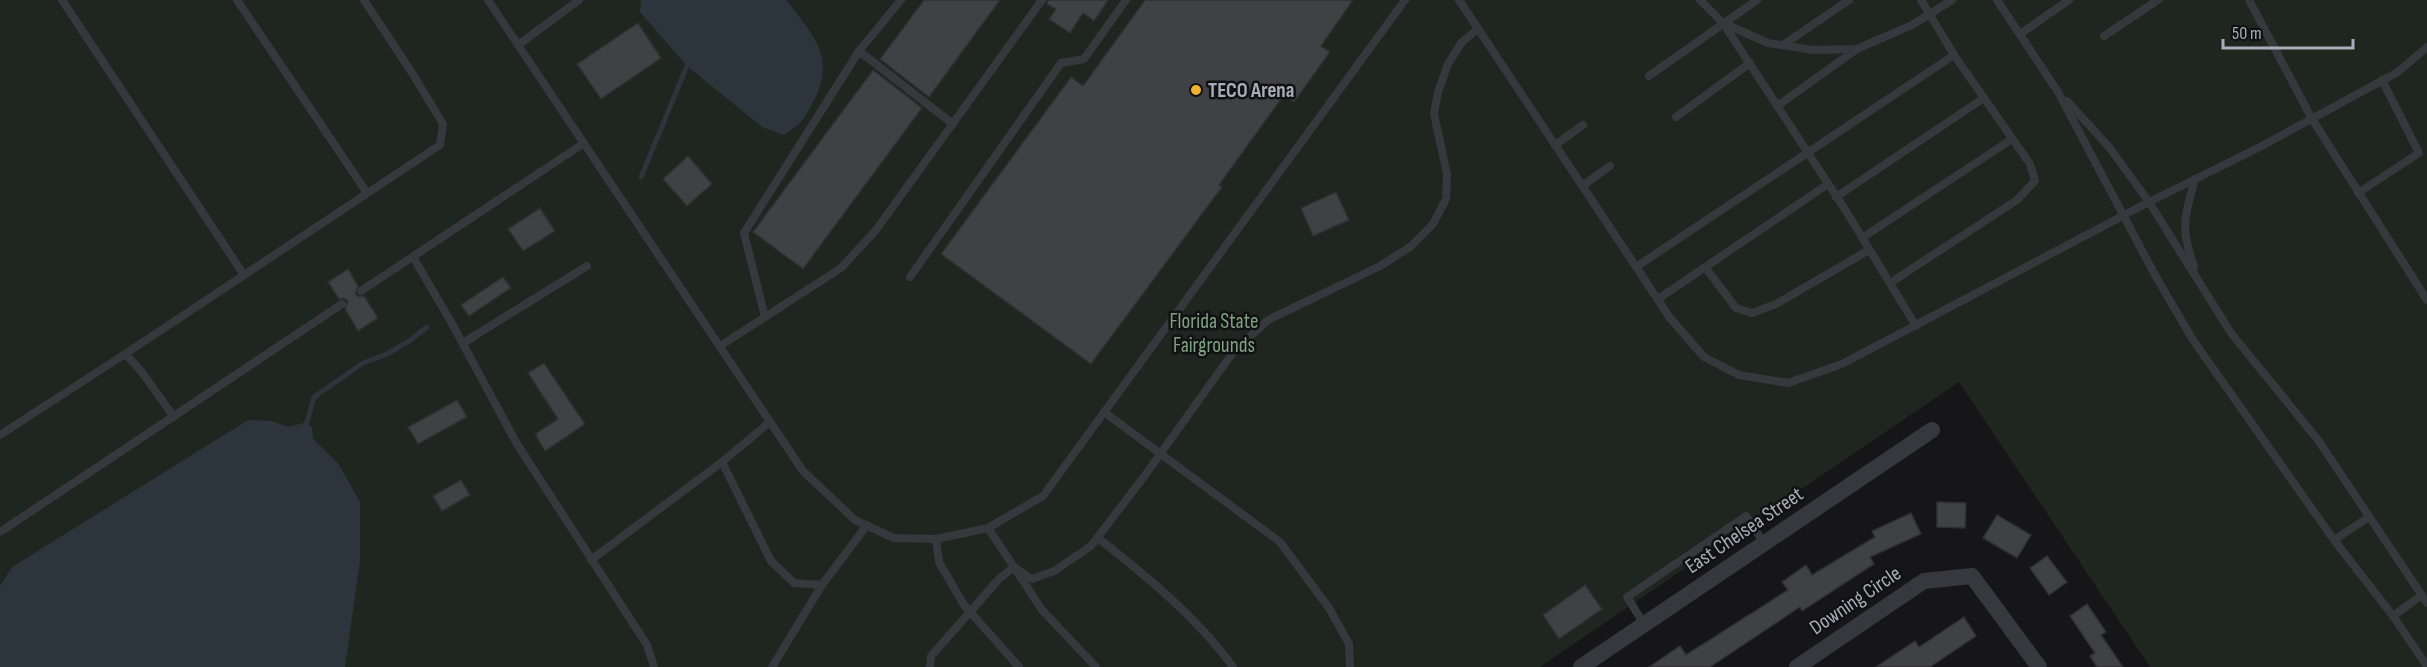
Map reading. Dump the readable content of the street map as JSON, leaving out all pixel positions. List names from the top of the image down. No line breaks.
{"streets":{"street":["East Chelsea Street","Downing Circle"]},"parks":["Florida State Fairgrounds"],"places":["TECO Arena"],"scale_bar":"50 m"}
